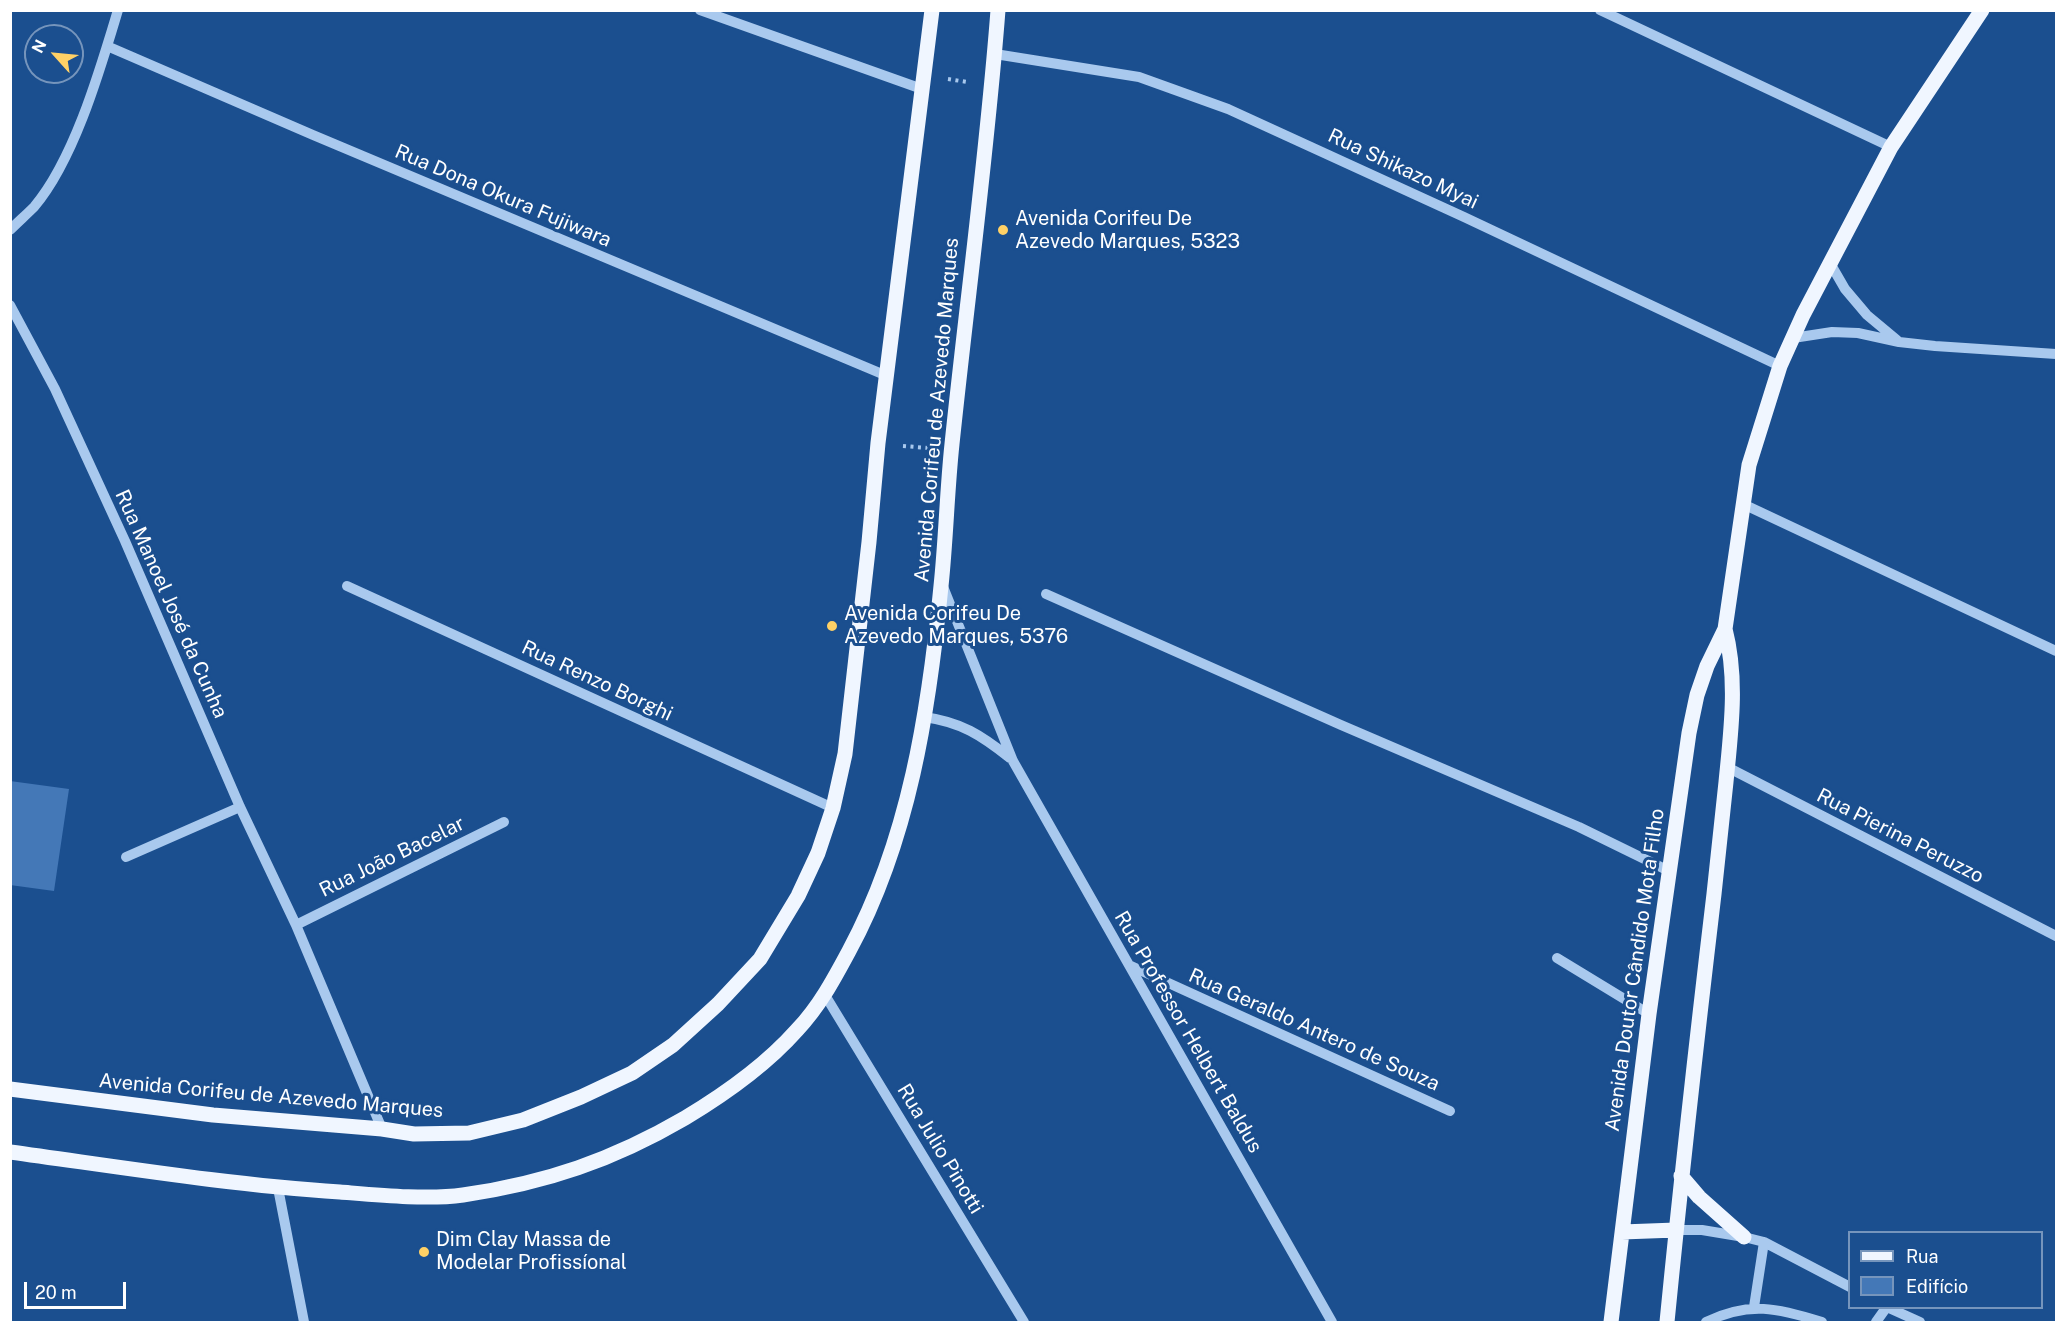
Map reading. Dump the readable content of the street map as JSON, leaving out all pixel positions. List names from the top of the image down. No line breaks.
{"streets":{"main road":["Avenida Corifeu de Azevedo Marques","Avenida Doutor Cândido Mota Filho"],"street":["Rua Shikazo Myai","Rua Dona Okura Fujiwara","Rua Manoel José da Cunha","Rua Renzo Borghi","Rua Pierina Peruzzo","Rua João Bacelar","Rua Geraldo Antero de Souza","Rua Professor Helbert Baldus","Rua Julio Pinotti"]},"crossings":[["Rua Shikazo Myai","Avenida Corifeu de Azevedo Marques"],["Rua Shikazo Myai","Avenida Doutor Cândido Mota Filho"],["Rua Dona Okura Fujiwara","Avenida Corifeu de Azevedo Marques"],["Avenida Corifeu de Azevedo Marques","Rua Renzo Borghi"],["Avenida Corifeu de Azevedo Marques","Rua Professor Helbert Baldus"],["Avenida Corifeu de Azevedo Marques","Rua Julio Pinotti"],["Rua Pierina Peruzzo","Avenida Doutor Cândido Mota Filho"],["Rua Geraldo Antero de Souza","Rua Professor Helbert Baldus"]],"places":["Avenida Corifeu De Azevedo Marques, 5323","Avenida Corifeu De Azevedo Marques, 5376","Dim Clay Massa de Modelar Profissíonal"],"legend":["Rua","Edifício"],"scale_bar":"20 m","north":"top left"}
